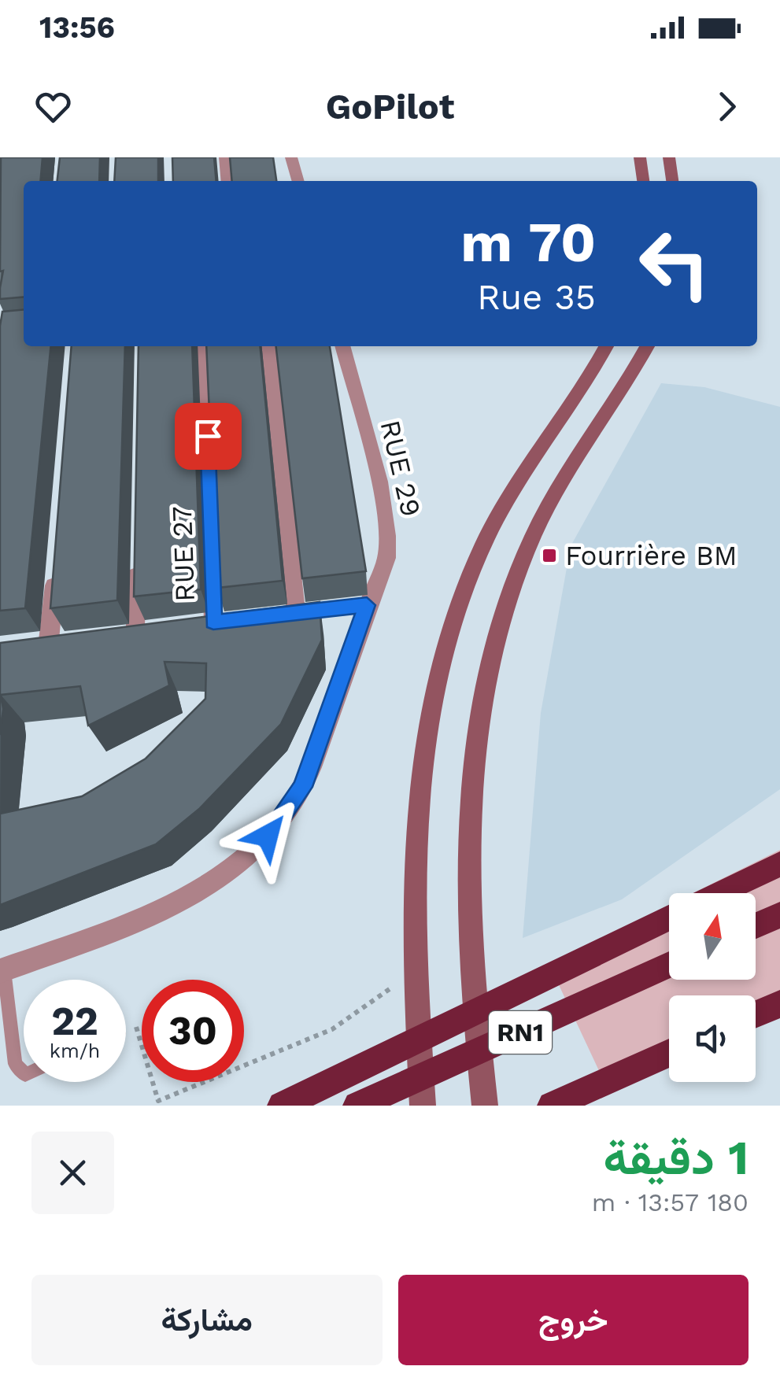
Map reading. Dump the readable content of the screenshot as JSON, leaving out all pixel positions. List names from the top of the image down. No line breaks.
{"streets":{"highway":["RN1"],"street":["RUE 29","RUE 27"]},"places":{"transit":["Fourrière BM"]},"north":"top","page":{"status":"13:56","header":"GoPilot","turn":["70 m","Rue 35"],"speed":"22 km/h","limit":"30","heading":["1 دقيقة","180 m · 13:57"],"buttons":["خروج","مشاركة"]}}
